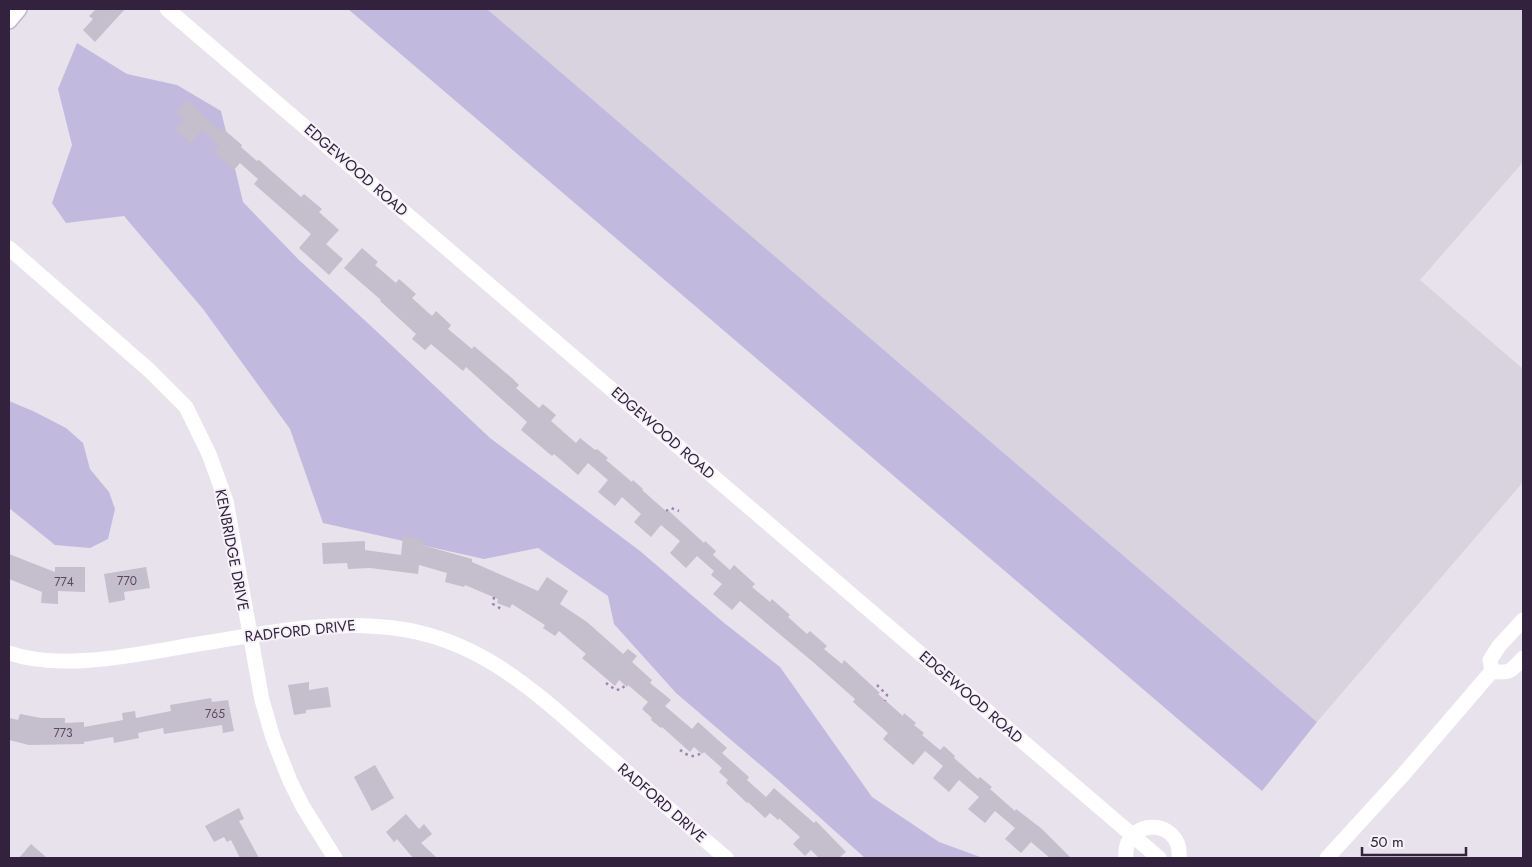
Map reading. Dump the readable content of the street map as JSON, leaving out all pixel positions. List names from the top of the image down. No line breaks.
{"streets":{"street":["EDGEWOOD ROAD","KENBRIDGE DRIVE","RADFORD DRIVE"]},"crossings":[["KENBRIDGE DRIVE","RADFORD DRIVE"]],"house_numbers":["770","774","765","773"],"scale_bar":"50 m"}
